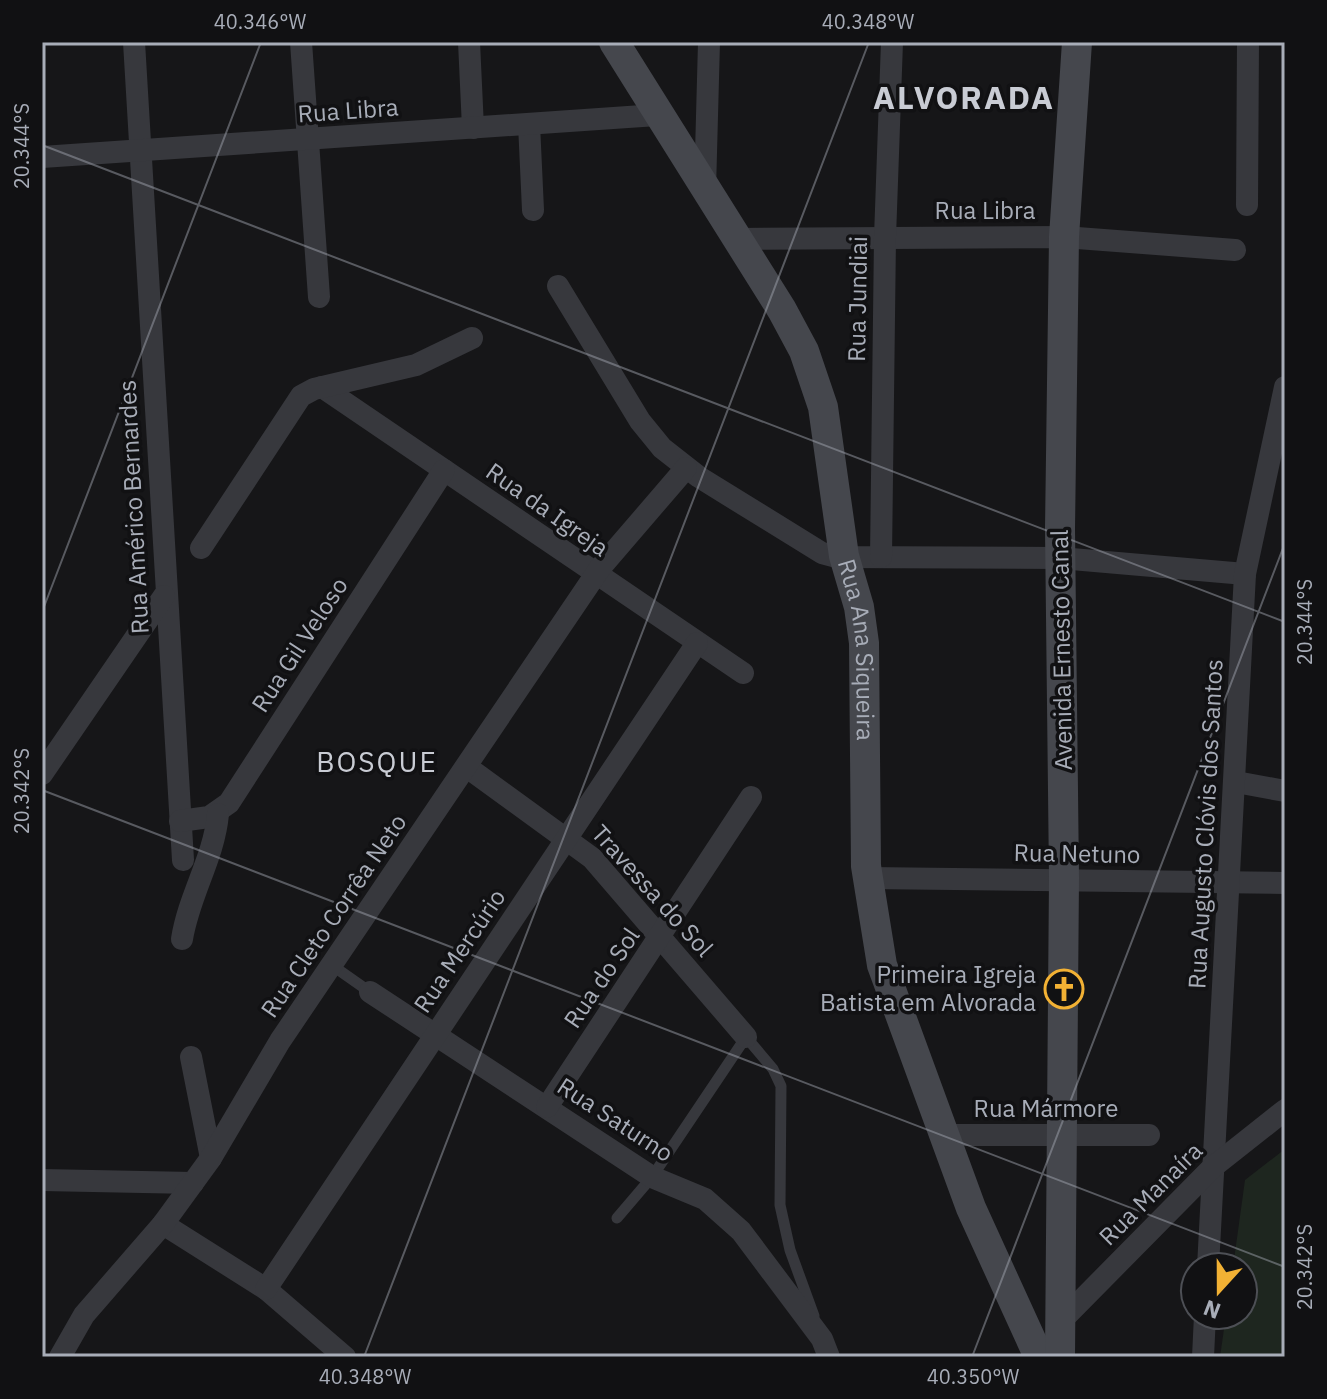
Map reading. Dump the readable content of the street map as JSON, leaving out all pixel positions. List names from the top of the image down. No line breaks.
{"streets":{"street":["Rua Libra","Rua Jundiai","Rua Américo Bernardes","Rua da Igreja","Rua Gil Veloso","Rua Ana Siqueira","Avenida Ernesto Canal","Rua Augusto Clóvis dos Santos","Rua Netuno","Travessa do Sol","Rua Cleto Corrêa Neto","Rua Mercúrio","Rua do Sol","Rua Mármore","Rua Saturno","Rua Manaíra"]},"crossings":[["Rua Libra","Rua Jundiai"],["Rua Libra","Rua Américo Bernardes"],["Rua Libra","Rua Ana Siqueira"],["Rua Libra","Avenida Ernesto Canal"],["Rua da Igreja","Rua Gil Veloso"],["Rua da Igreja","Rua Cleto Corrêa Neto"],["Rua da Igreja","Rua Mercúrio"],["Rua Ana Siqueira","Avenida Ernesto Canal"],["Rua Ana Siqueira","Rua Netuno"],["Rua Ana Siqueira","Rua Mármore"],["Rua Ana Siqueira","Rua Manaíra"],["Avenida Ernesto Canal","Rua Netuno"],["Avenida Ernesto Canal","Rua Mármore"],["Avenida Ernesto Canal","Rua Manaíra"],["Rua Augusto Clóvis dos Santos","Rua Netuno"],["Rua Augusto Clóvis dos Santos","Rua Manaíra"],["Travessa do Sol","Rua Cleto Corrêa Neto"],["Travessa do Sol","Rua Mercúrio"],["Travessa do Sol","Rua do Sol"],["Travessa do Sol","Rua Saturno"],["Rua Cleto Corrêa Neto","Rua Saturno"],["Rua Mercúrio","Rua Saturno"],["Rua do Sol","Rua Saturno"]],"districts":["ALVORADA","BOSQUE"],"places":{"church":["Primeira Igreja Batista em Alvorada"]},"north":"bottom","coordinates":["40.346°W","40.348°W","20.344°S","20.342°S","40.350°W"]}
